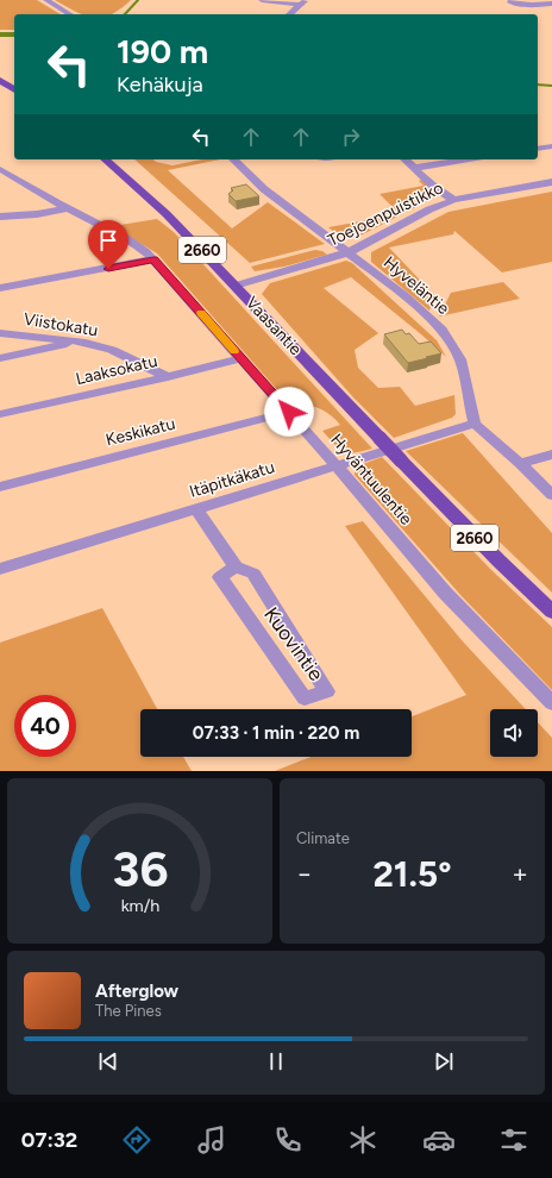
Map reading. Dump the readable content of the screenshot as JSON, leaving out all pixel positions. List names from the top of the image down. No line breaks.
{"streets":{"main road":["2660","Vaasantie"],"street":["Toejoenpuistikko","Hyveläntie","Viistokatu","Laaksokatu","Keskikatu","Itäpitkäkatu","Hyväntuulentie","Kuovintie"]},"crossings":[["Toejoenpuistikko","Hyveläntie"],["Toejoenpuistikko","Vaasantie"],["Hyveläntie","Itäpitkäkatu"],["Viistokatu","Laaksokatu"],["Laaksokatu","Hyväntuulentie"],["Keskikatu","Hyväntuulentie"],["Itäpitkäkatu","Hyväntuulentie"],["Itäpitkäkatu","Kuovintie"]],"page":{"turn":["190 m","Kehäkuja"],"limit":"40","trip":"07:33 · 1 min · 220 m","tile":"Climate","heat":["−","21.5°","+"],"song":["Afterglow","The Pines"],"tabs":"07:32","gauge":["36","km/h"]}}
